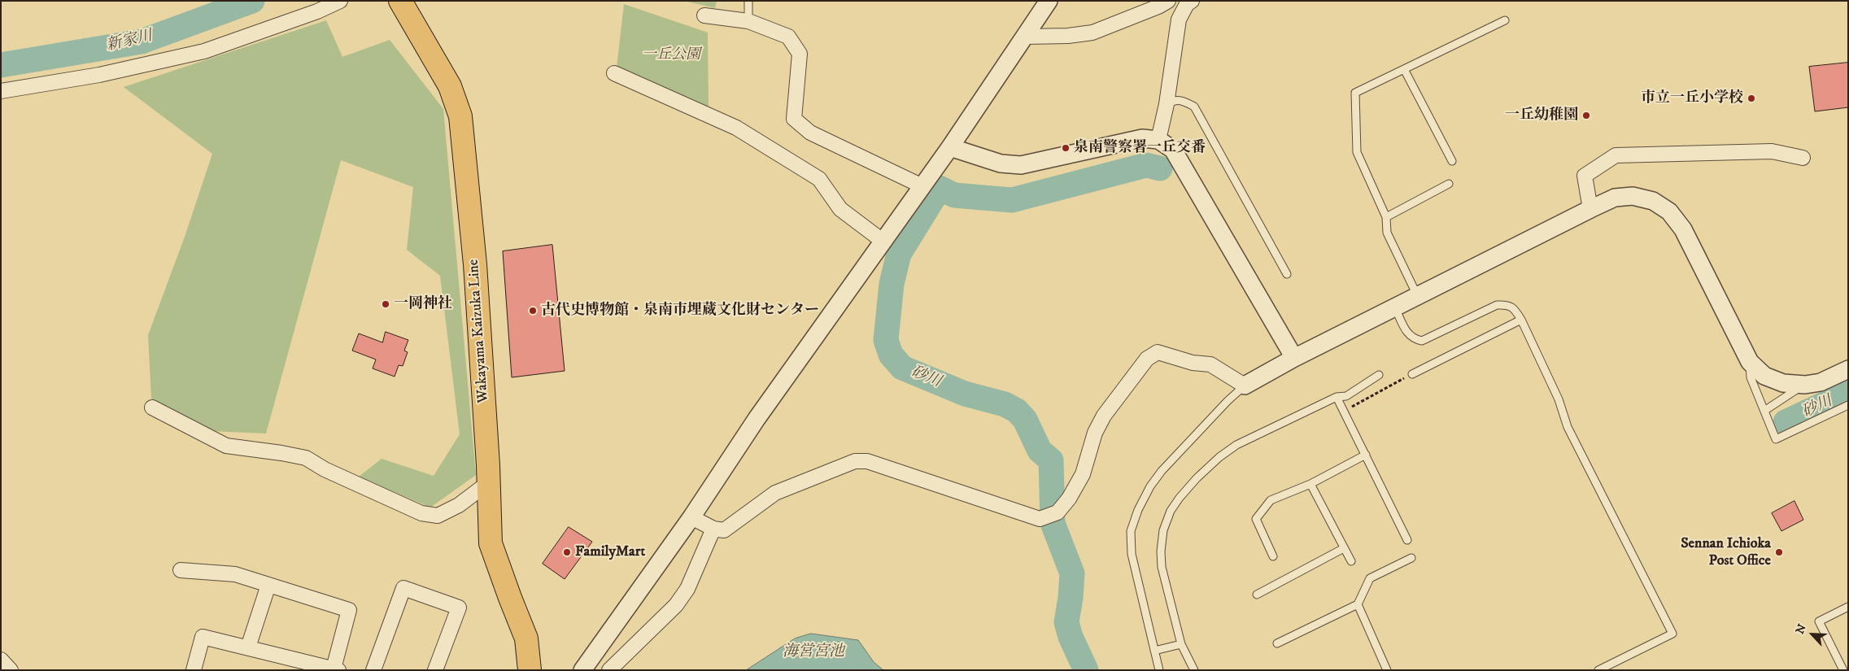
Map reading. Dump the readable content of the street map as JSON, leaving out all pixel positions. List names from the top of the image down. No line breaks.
{"streets":{"main road":["Wakayama Kaizuka Line"]},"water":["新家川","砂川","海営宮池"],"parks":["一丘公園"],"places":["市立一丘小学校","一丘幼稚園","泉南警察署一丘交番","一岡神社","古代史博物館・泉南市埋蔵文化財センター","FamilyMart","Sennan Ichioka Post Office"],"north":"top left"}
